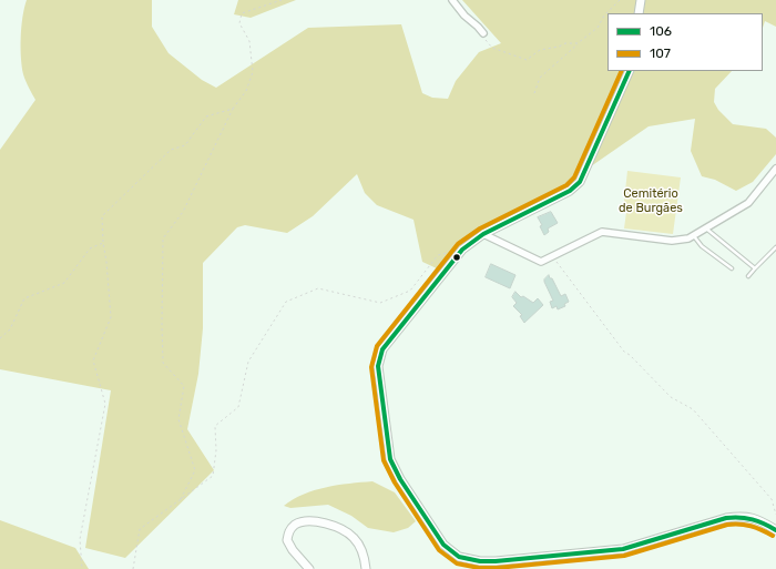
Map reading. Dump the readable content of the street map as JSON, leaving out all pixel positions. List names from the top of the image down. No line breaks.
{"parks":["Cemitério de Burgães"],"lines":["transit line 106","transit line 107"],"legend":["106","107"]}
